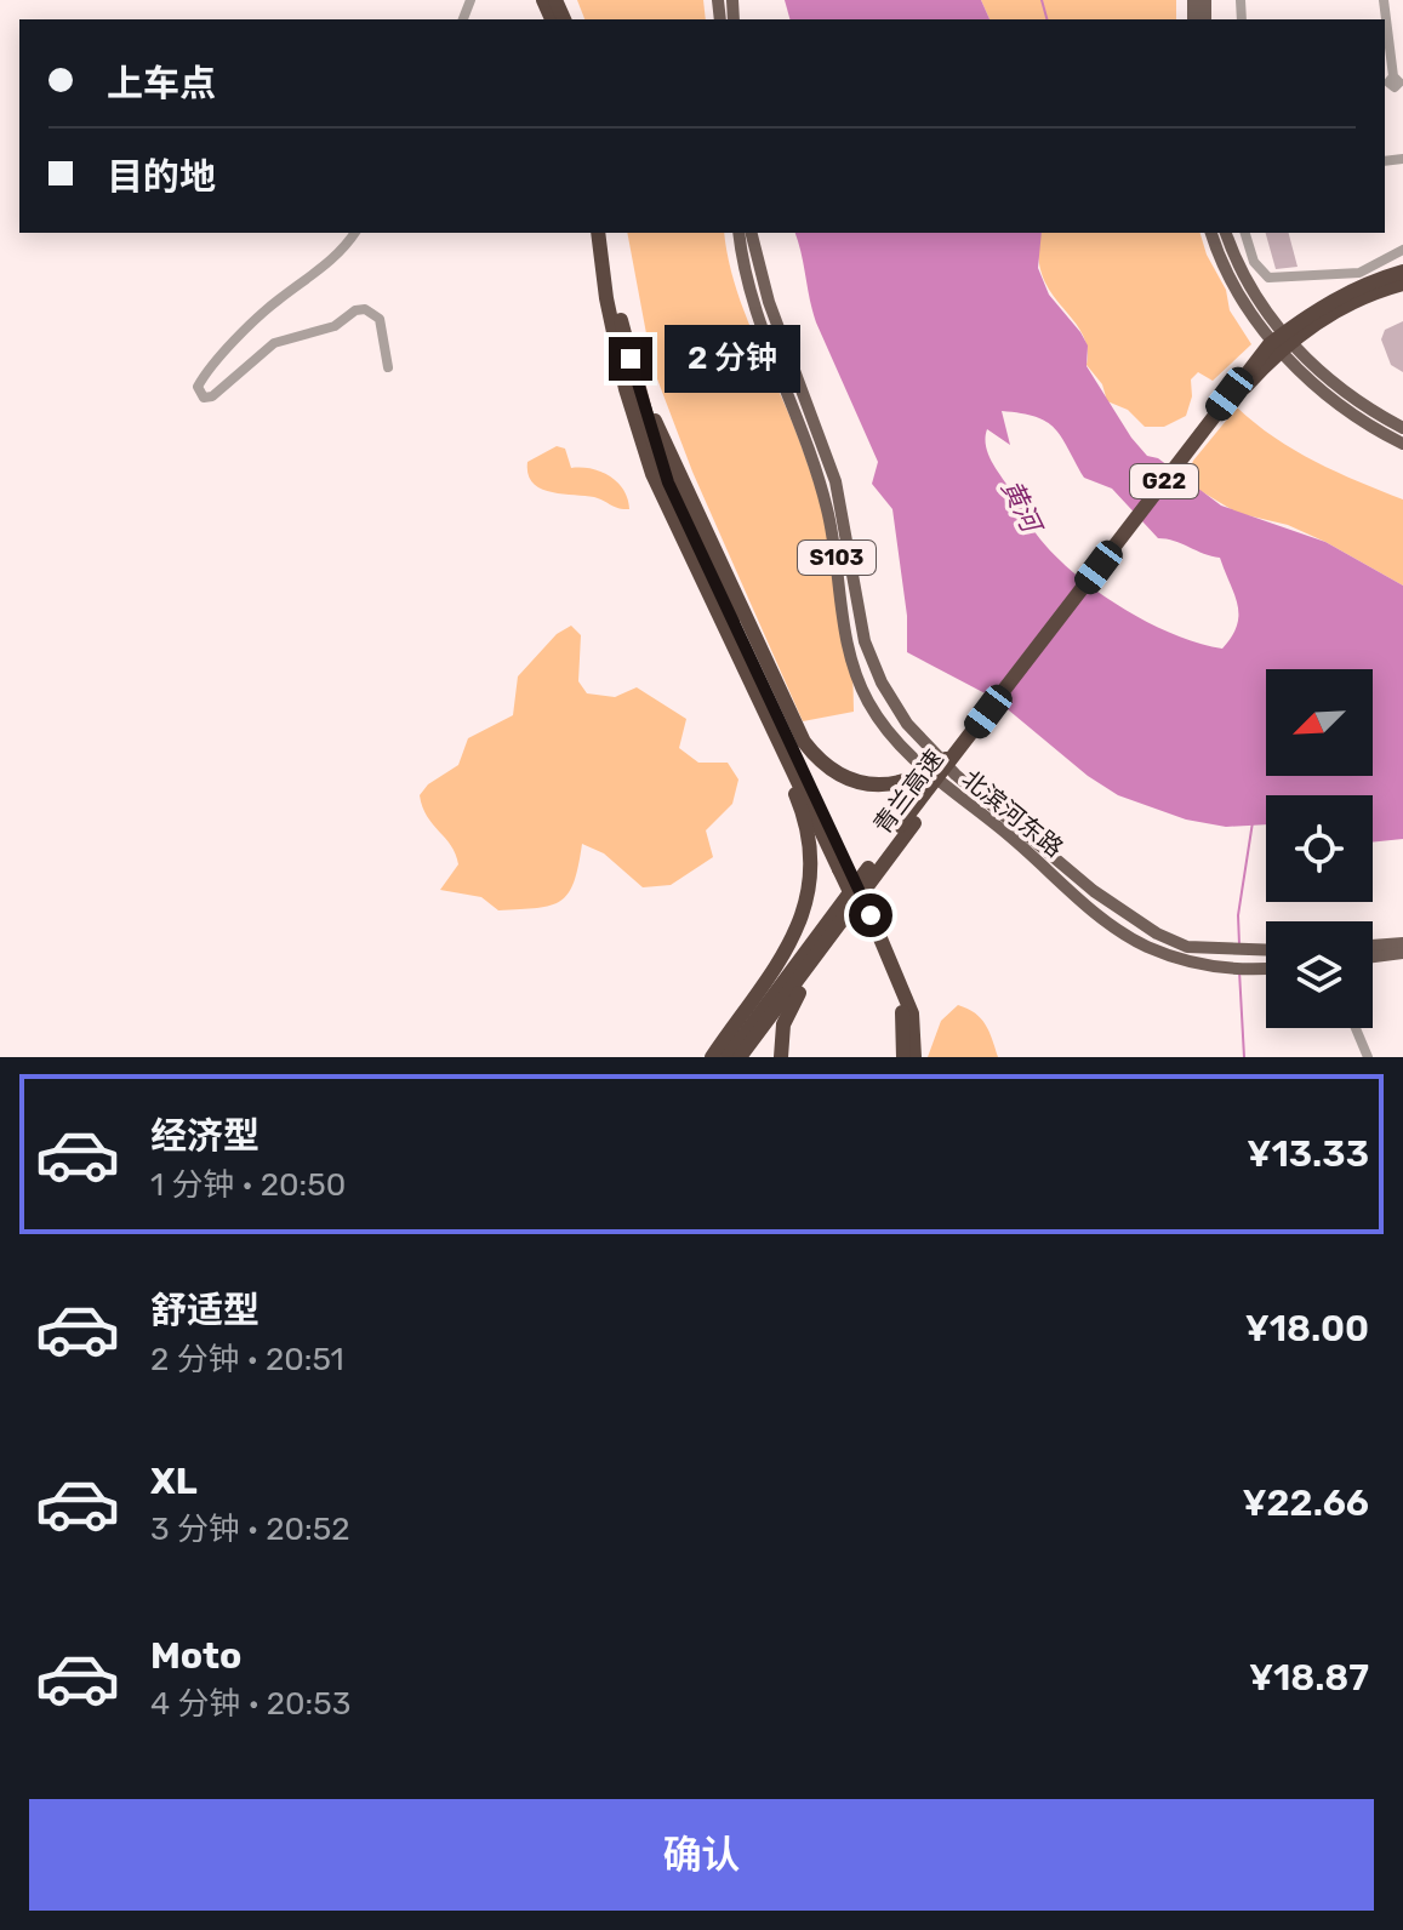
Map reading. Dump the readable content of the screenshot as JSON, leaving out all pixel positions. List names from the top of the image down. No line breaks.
{"streets":{"highway":["G22","青兰高速"],"main road":["S103","北滨河东路"]},"water":["黄河"],"north":"bottom left","page":{"banner":["上车点","目的地"],"bubble":"2 分钟","list":[{"name":"经济型","note":"1 分钟 · 20:50","value":"¥13.33"},{"name":"舒适型","note":"2 分钟 · 20:51","value":"¥18.00"},{"name":"XL","note":"3 分钟 · 20:52","value":"¥22.66"},{"name":"Moto","note":"4 分钟 · 20:53","value":"¥18.87"}],"buttons":"确认"}}
